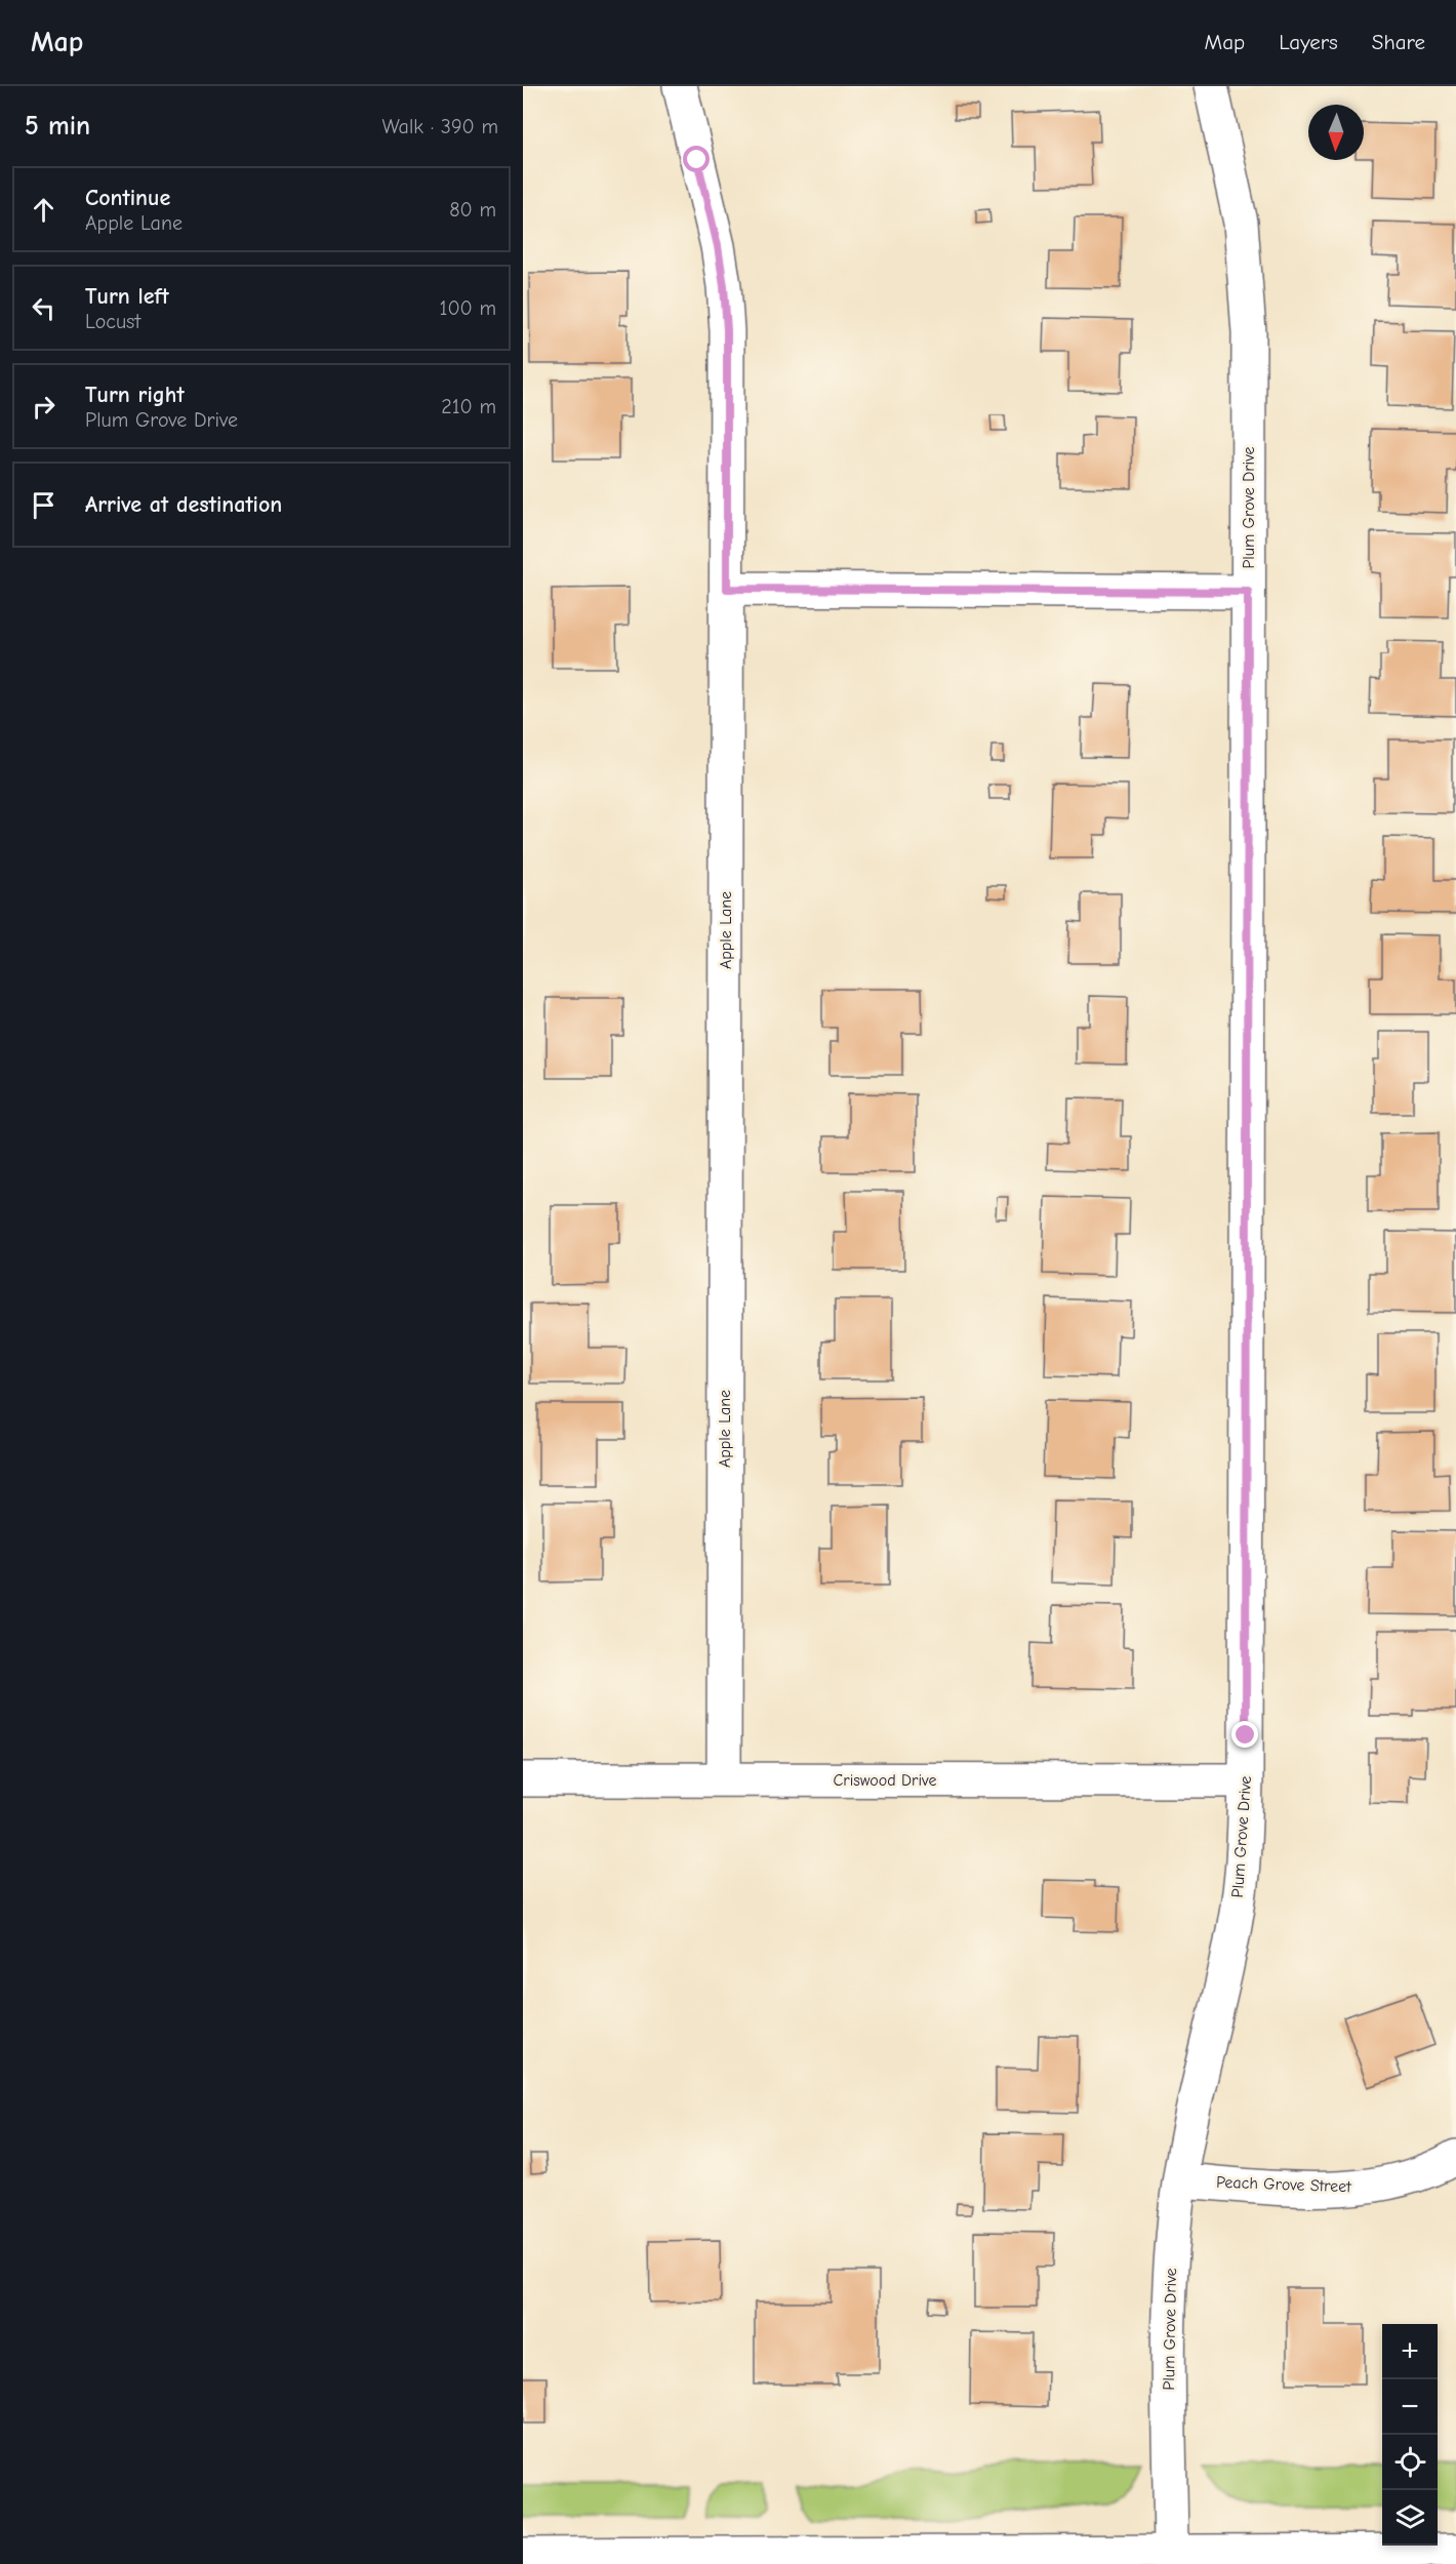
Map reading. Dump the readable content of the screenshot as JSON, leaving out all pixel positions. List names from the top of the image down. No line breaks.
{"streets":{"street":["Plum Grove Drive","Apple Lane","Criswood Drive","Peach Grove Street"]},"crossings":[["Plum Grove Drive","Criswood Drive"],["Plum Grove Drive","Peach Grove Street"],["Apple Lane","Criswood Drive"]],"north":"bottom","page":{"header":"Map","nav":["Map","Layers","Share"],"heading":["5 min","Walk · 390 m"],"list":[["Continue","Apple Lane","80 m"],["Turn left","Locust","100 m"],["Turn right","Plum Grove Drive","210 m"],"Arrive at destination"],"map_buttons":["+","−"]}}
